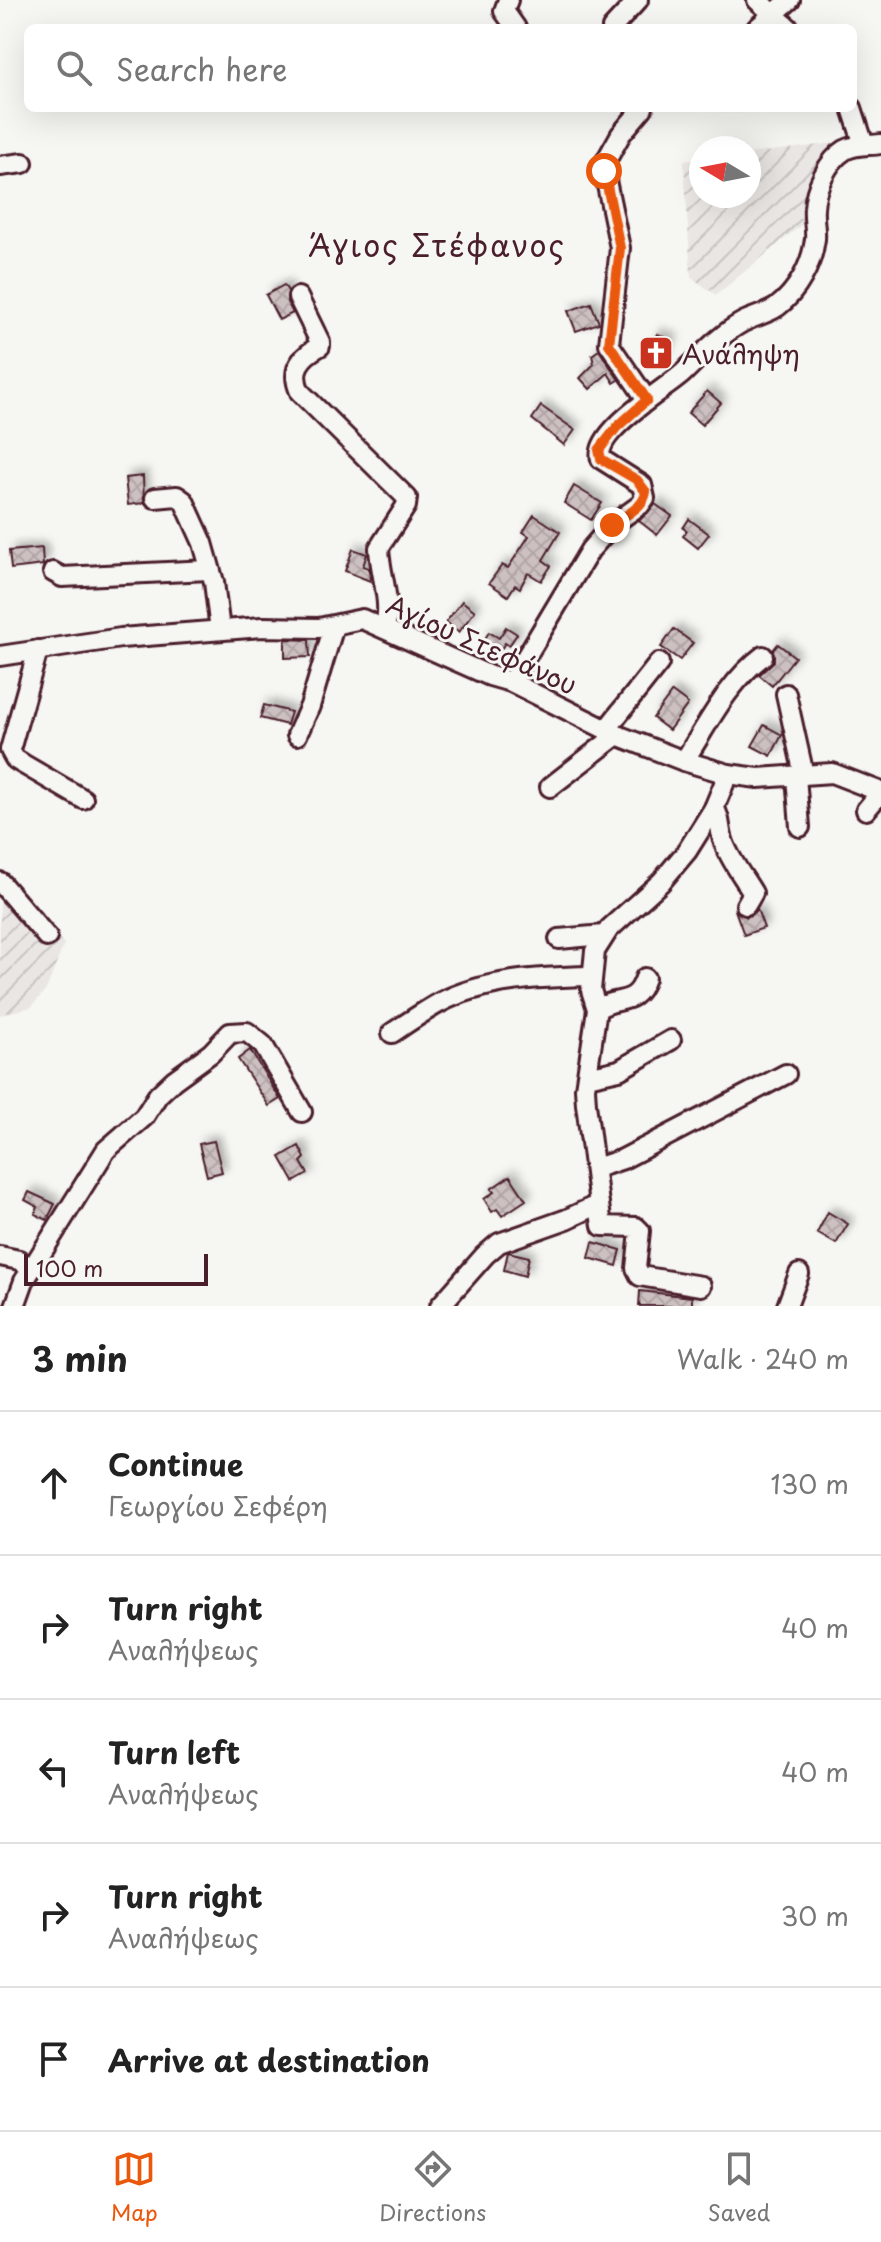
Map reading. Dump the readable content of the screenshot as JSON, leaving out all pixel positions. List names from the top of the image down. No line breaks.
{"streets":{"street":["Αγίου Στεφάνου"]},"districts":["Άγιος Στέφανος"],"places":{"church":["Ανάληψη"]},"scale_bar":"100 m","north":"left","page":{"search":"Search here","scale":"100 m","heading":["3 min","Walk · 240 m"],"list":[["Continue","Γεωργίου Σεφέρη","130 m"],["Turn right","Αναλήψεως","40 m"],["Turn left","Αναλήψεως","40 m"],["Turn right","Αναλήψεως","30 m"],"Arrive at destination"],"nav":["Map","Directions","Saved"]}}
